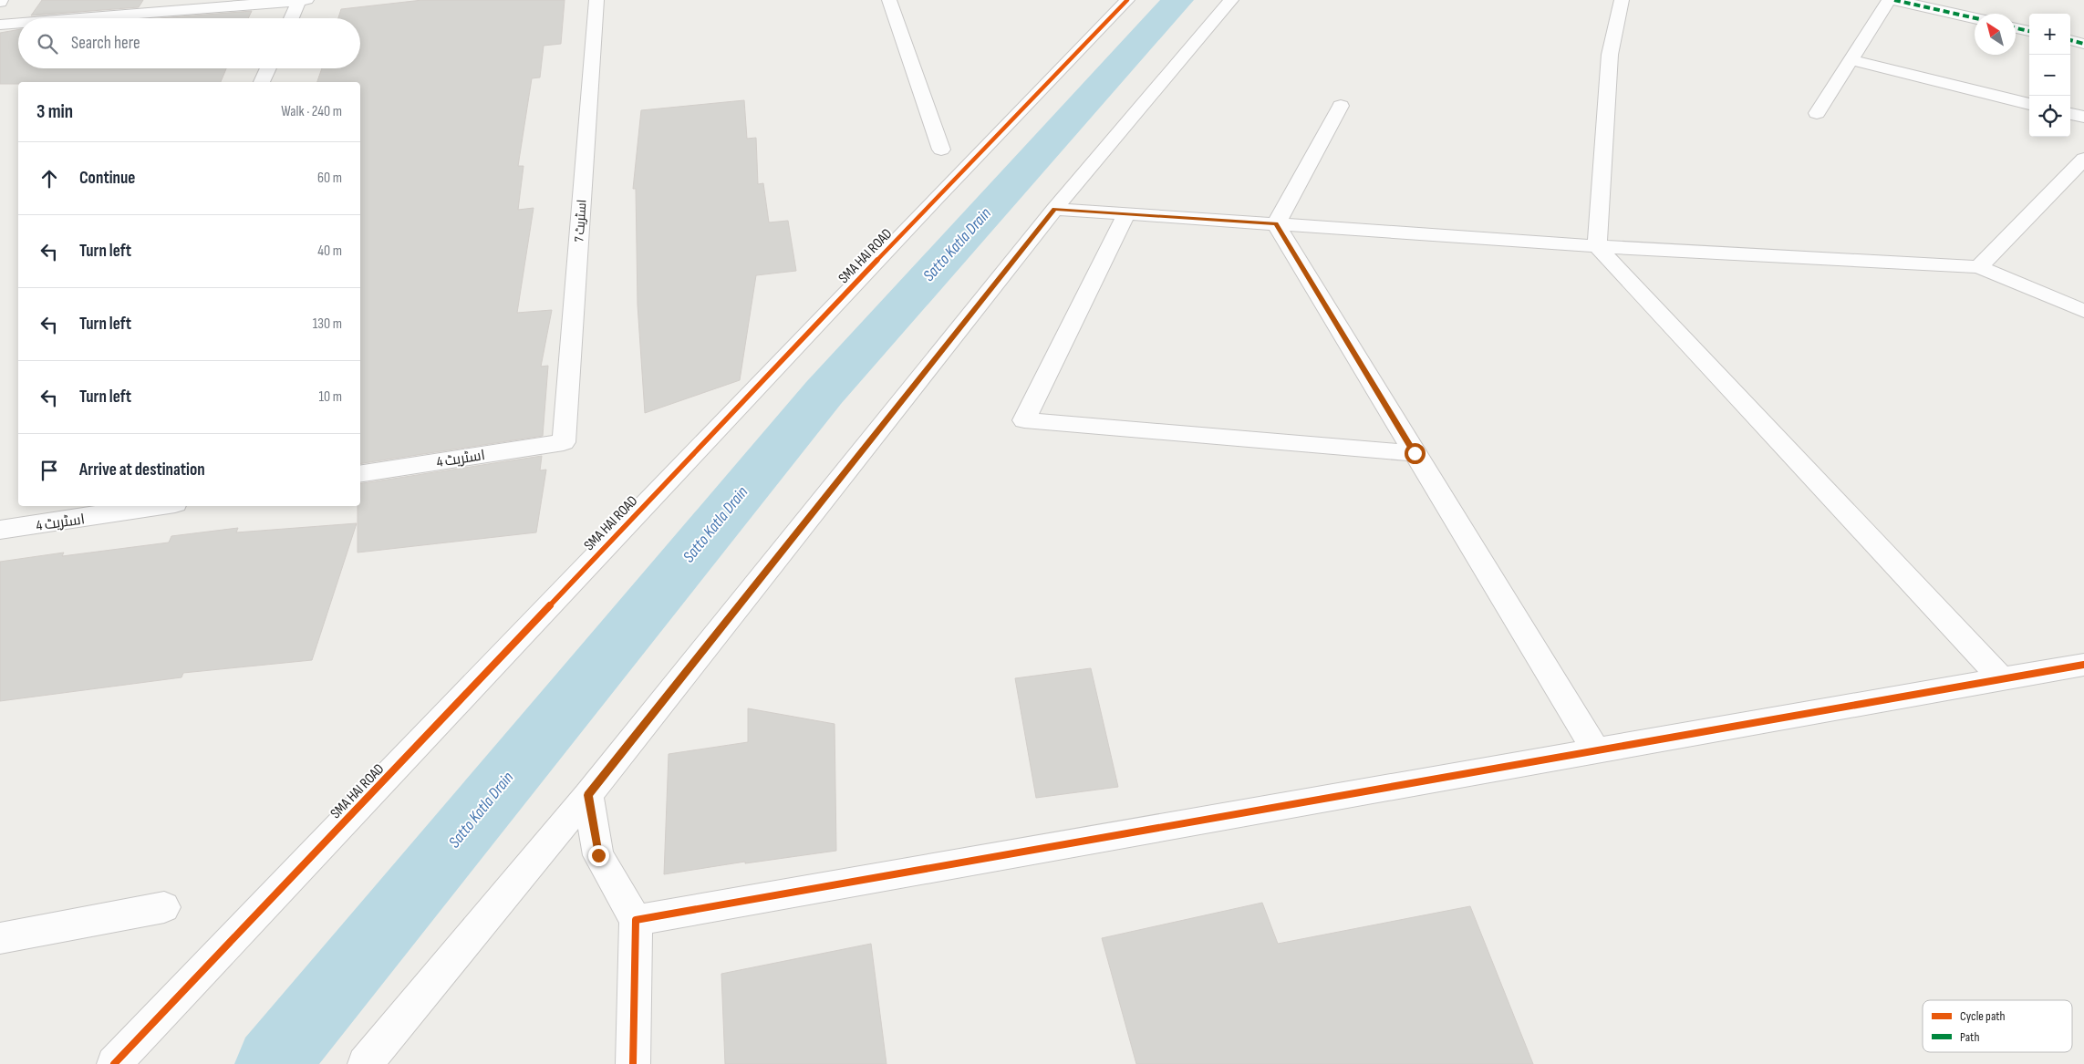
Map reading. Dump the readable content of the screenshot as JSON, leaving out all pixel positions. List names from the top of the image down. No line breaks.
{"streets":{"street":["اسٹریٹ 7","SMA HAI ROAD","اسٹریٹ 4"]},"crossings":[["اسٹریٹ 7","اسٹریٹ 4"]],"water":["Satto Katla Drain"],"legend":["Cycle path","Path"],"north":"top left","page":{"map_buttons":["+","−"],"search":"Search here","heading":["3 min","Walk · 240 m"],"list":[["Continue","60 m"],["Turn left","40 m"],["Turn left","130 m"],["Turn left","10 m"],"Arrive at destination"]}}
